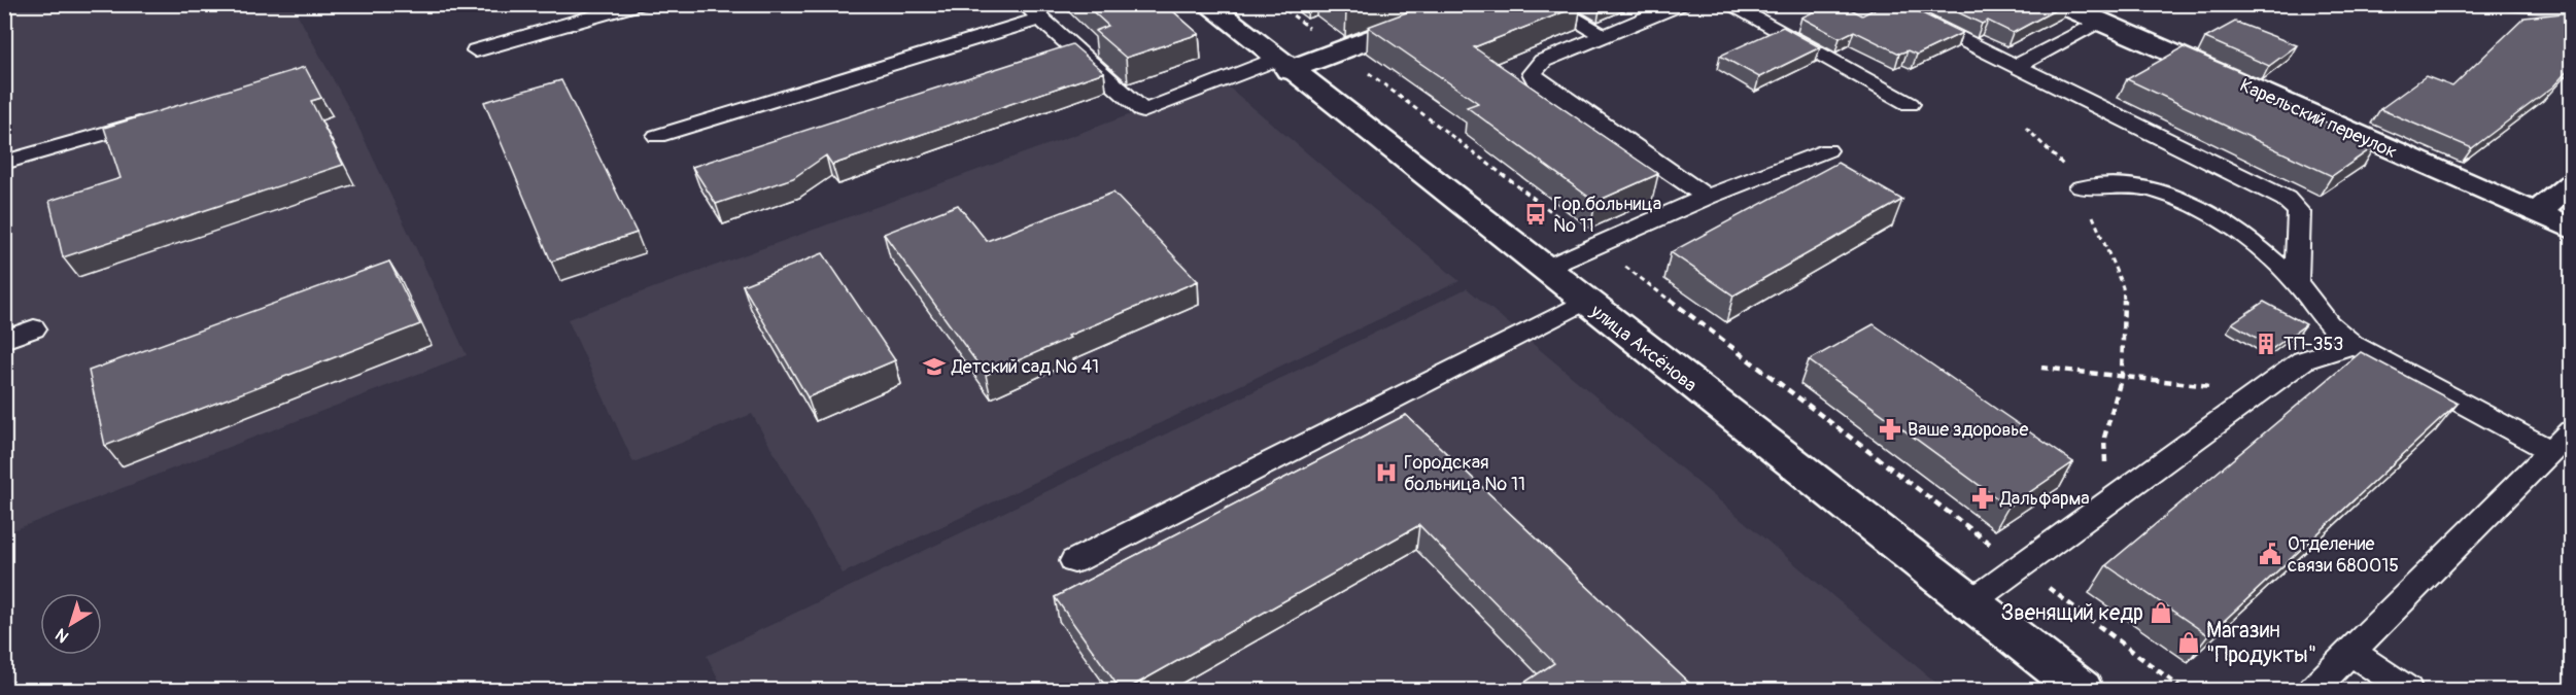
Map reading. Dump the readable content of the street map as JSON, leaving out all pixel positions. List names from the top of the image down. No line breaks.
{"streets":{"street":["Карельский переулок","улица Аксёнова"]},"places":{"bus stop":["Гор.больница № 11"],"building":["ТП-353"],"school or university":["Детский сад № 41"],"pharmacy":["Ваше здоровье","Дальфарма"],"hospital":["Городская больница № 11"],"public building":["Отделение связи 680015"],"shop":["Звенящий кедр","Магазин \"Продукты\""]},"north":"bottom left"}
